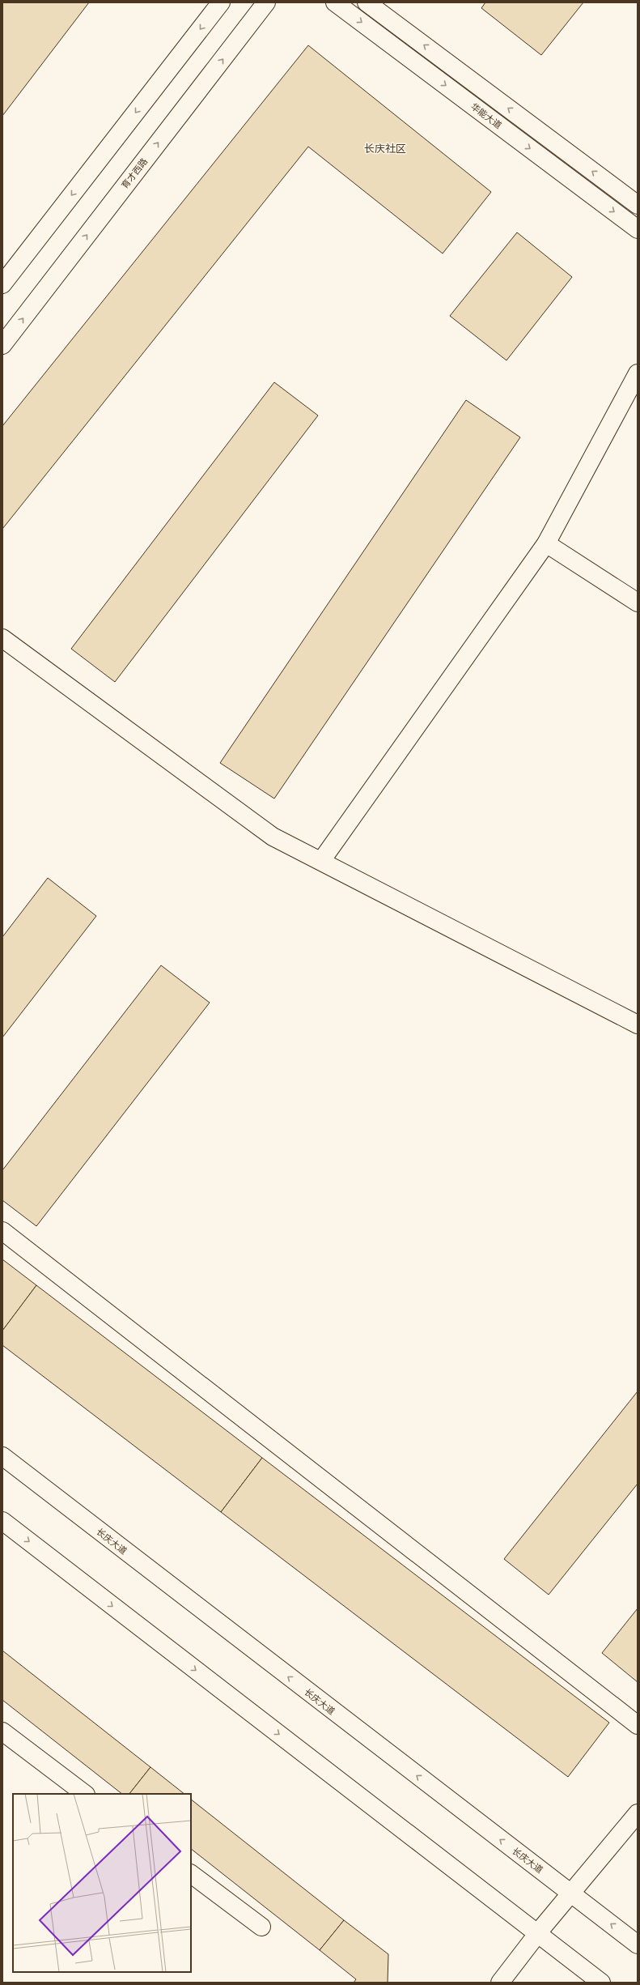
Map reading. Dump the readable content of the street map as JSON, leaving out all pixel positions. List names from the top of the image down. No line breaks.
{"streets":{"street":["华能大道","育才西路","长庆大道"]},"districts":["长庆社区"]}
